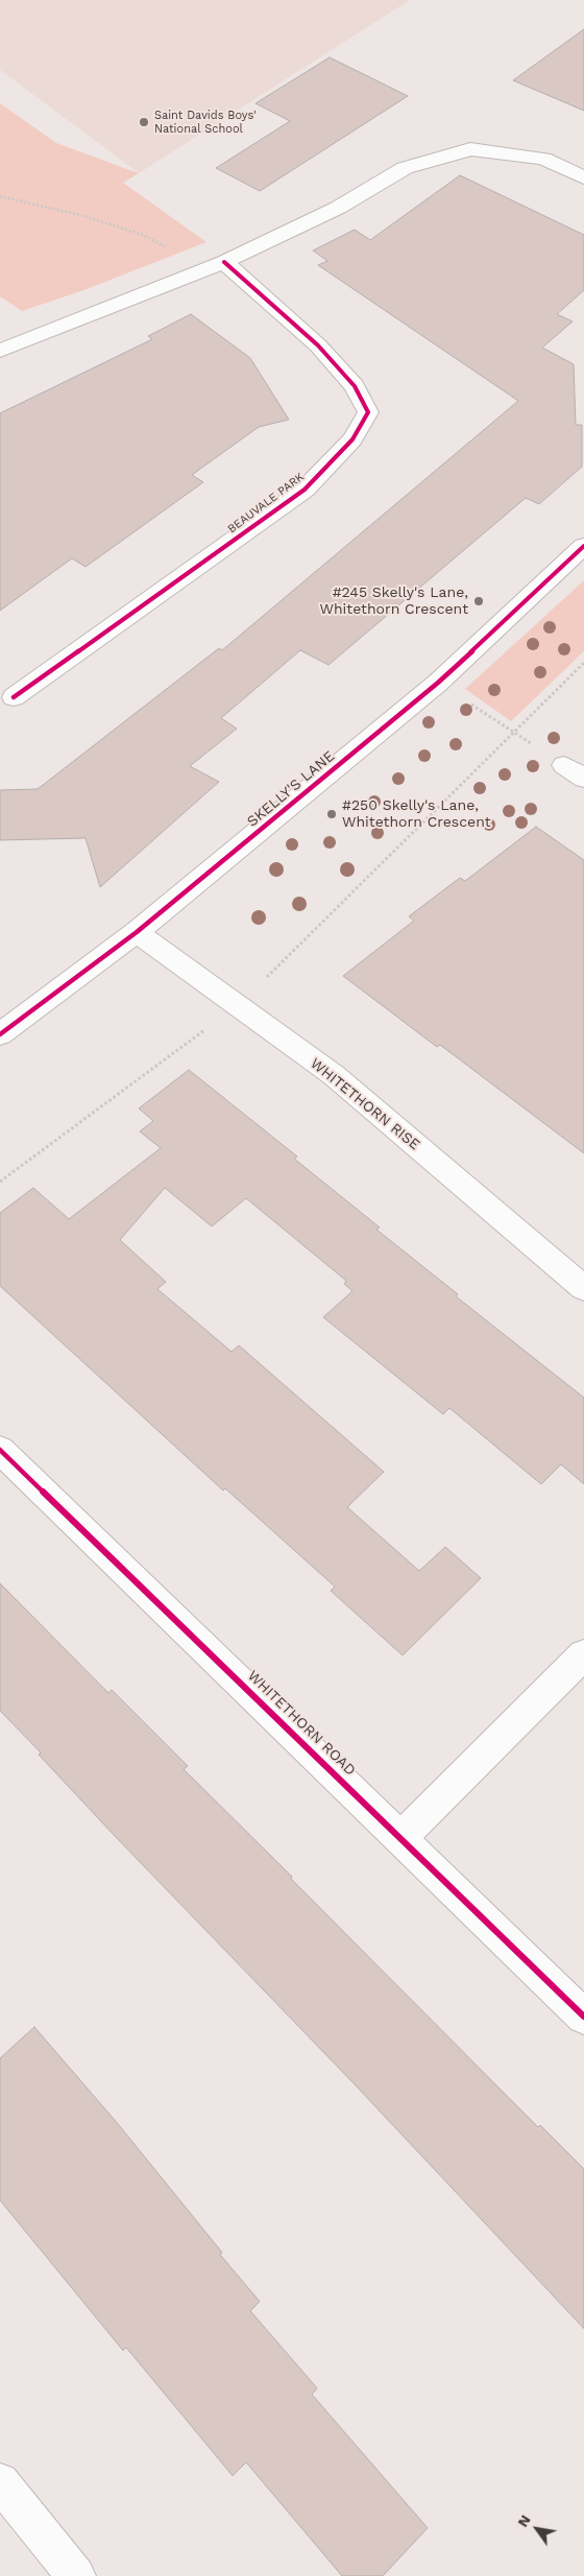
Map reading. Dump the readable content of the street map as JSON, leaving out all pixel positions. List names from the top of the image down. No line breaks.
{"streets":{"street":["BEAUVALE PARK","SKELLY'S LANE","WHITETHORN RISE","WHITETHORN ROAD"]},"crossings":[["SKELLY'S LANE","WHITETHORN RISE"]],"places":["Saint Davids Boys' National School","#245 Skelly's Lane, Whitethorn Crescent","#250 Skelly's Lane, Whitethorn Crescent"],"north":"top left"}
